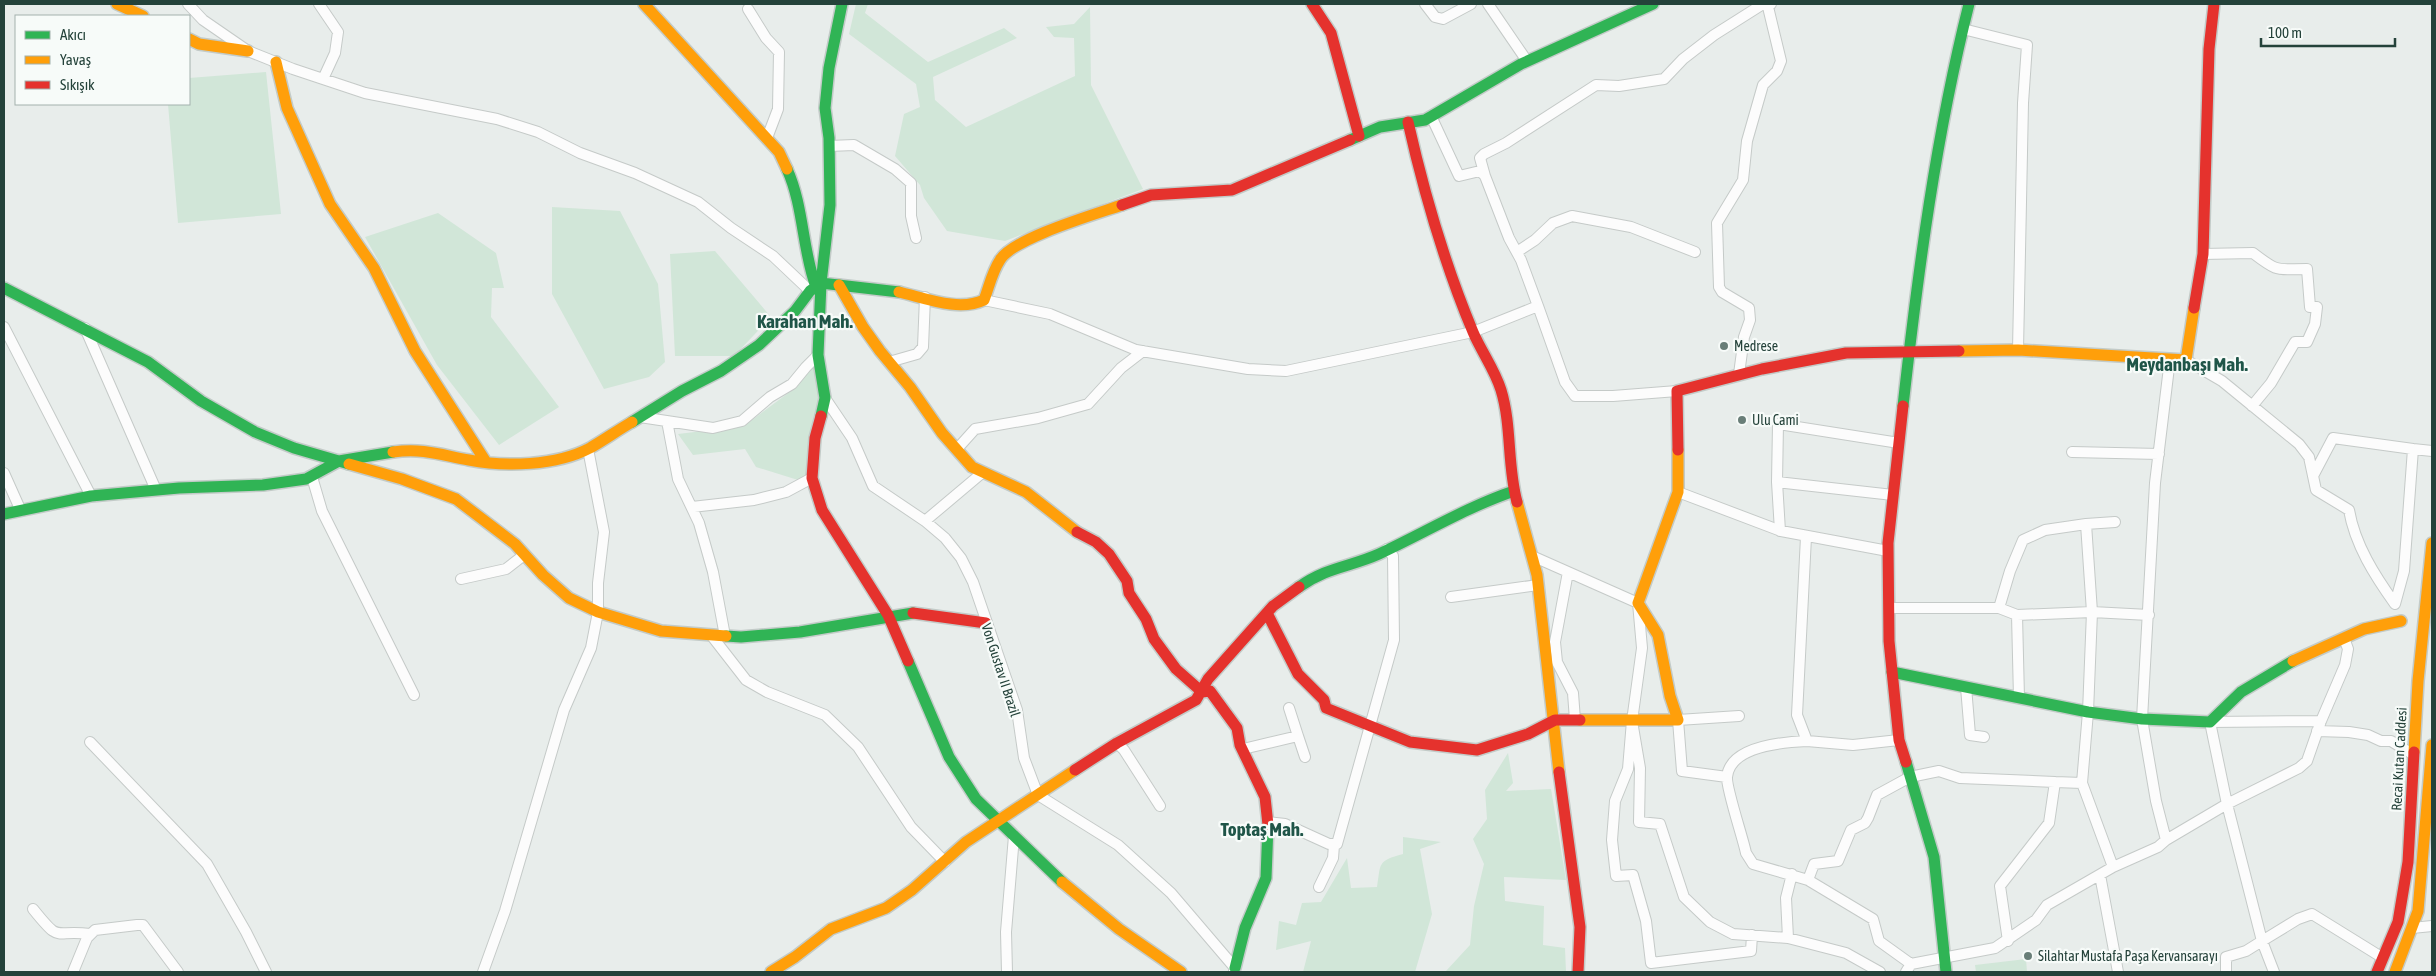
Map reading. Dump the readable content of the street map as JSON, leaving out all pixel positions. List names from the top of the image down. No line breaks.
{"streets":{"street":["Von Gustav II Brazil","Recai Kutan Caddesi"]},"districts":["Karahan Mah.","Meydanbaşı Mah.","Toptaş Mah."],"places":["Medrese","Ulu Cami","Silahtar Mustafa Paşa Kervansarayı"],"legend":["Akıcı","Yavaş","Sıkışık"],"scale_bar":"100 m"}
